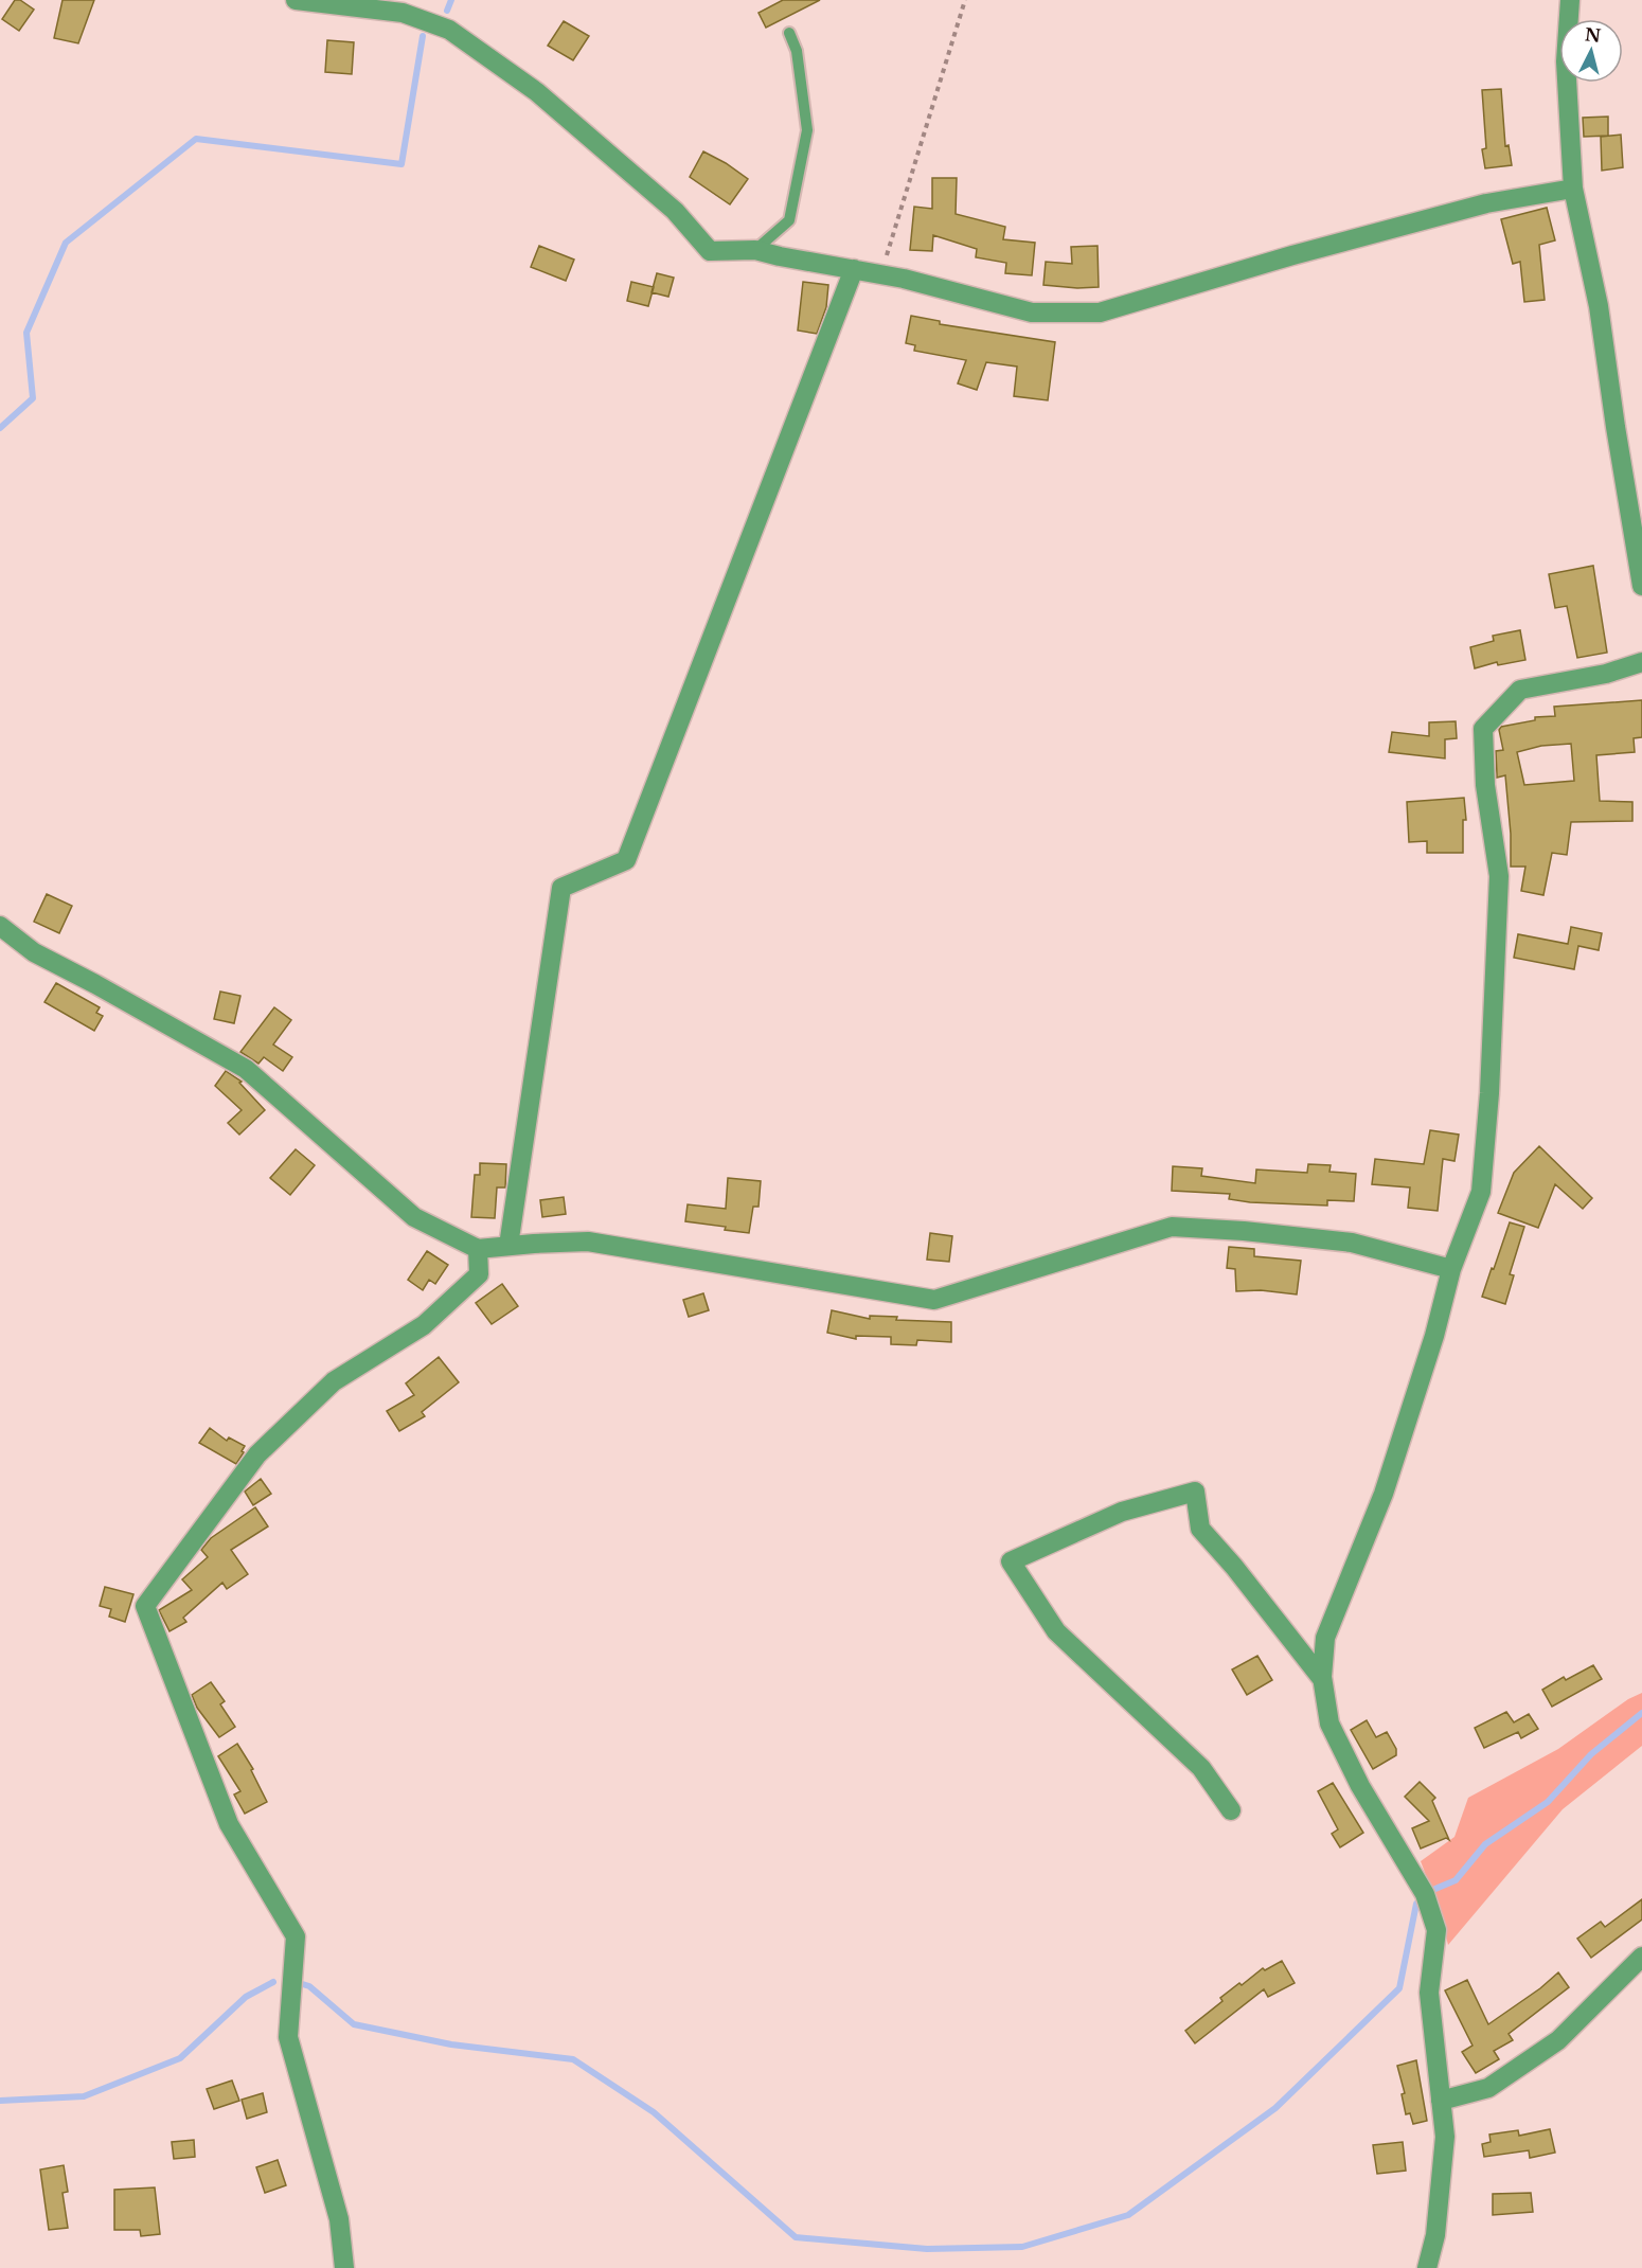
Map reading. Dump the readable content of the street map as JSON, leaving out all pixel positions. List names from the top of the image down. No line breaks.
{"north":"top"}
